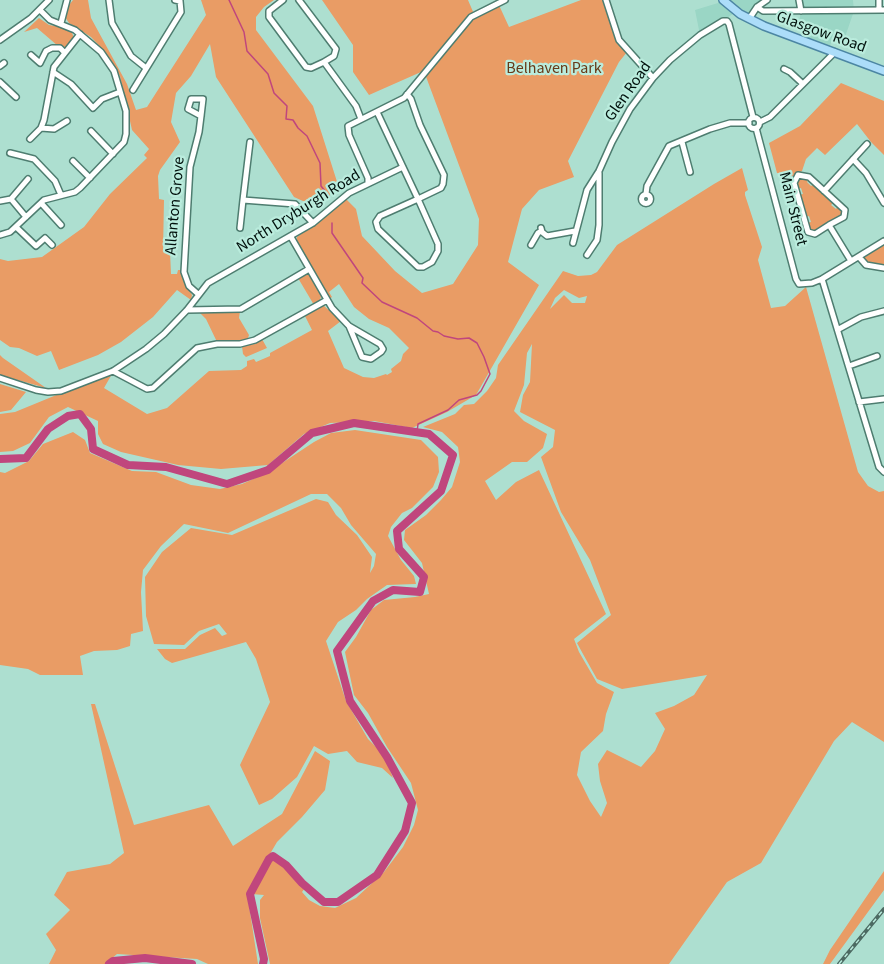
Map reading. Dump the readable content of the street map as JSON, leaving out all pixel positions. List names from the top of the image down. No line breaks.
{"streets":{"main road":["Glasgow Road"],"street":["Glen Road","Allanton Grove","Main Street","North Dryburgh Road"]},"crossings":[["Allanton Grove","North Dryburgh Road"]],"parks":["Belhaven Park"]}
